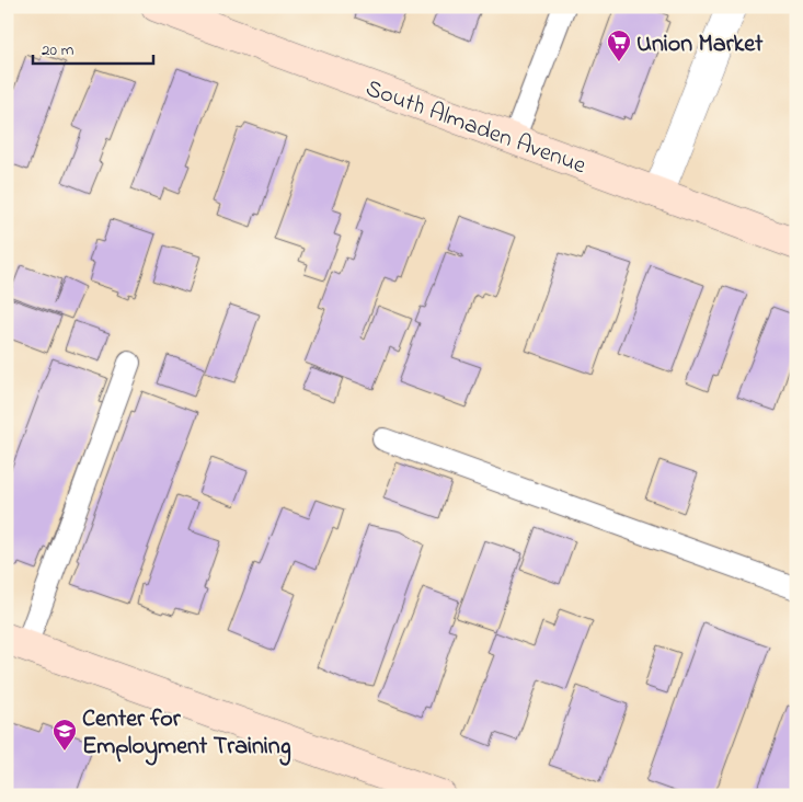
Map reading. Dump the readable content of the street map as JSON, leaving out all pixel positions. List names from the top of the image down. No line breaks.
{"streets":{"main road":["South Almaden Avenue"]},"places":{"supermarket":["Union Market"],"school or university":["Center for Employment Training"]},"scale_bar":"20 m"}
